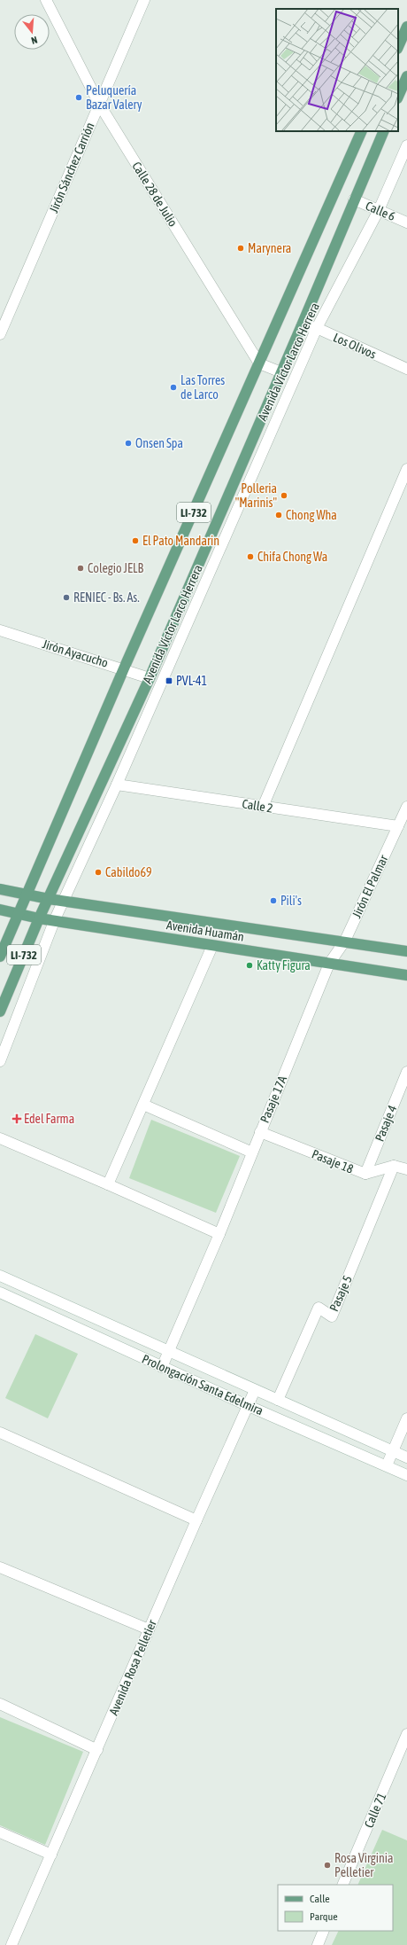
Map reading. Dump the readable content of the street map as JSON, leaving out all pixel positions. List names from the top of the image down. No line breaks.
{"streets":{"main road":["Avenida Víctor Larco Herrera","LI-732","Avenida Huamán"],"street":["Jirón Sánchez Carrión","Calle 28 de Julio","Calle 6","Los Olivos","Jirón Ayacucho","Calle 2","Jirón El Palmar","Pasaje 17A","Pasaje 4","Pasaje 18","Pasaje 5","Prolongación Santa Edelmira","Avenida Rosa Pelletier","Calle 71"]},"crossings":[["Jirón Sánchez Carrión","Calle 28 de Julio"],["Calle 28 de Julio","Avenida Víctor Larco Herrera"],["Calle 6","Avenida Víctor Larco Herrera"],["Los Olivos","Avenida Víctor Larco Herrera"],["Avenida Víctor Larco Herrera","Jirón Ayacucho"],["Avenida Víctor Larco Herrera","Calle 2"],["Avenida Víctor Larco Herrera","Avenida Huamán"],["Calle 2","Jirón El Palmar"],["Jirón El Palmar","Avenida Huamán"],["Jirón El Palmar","Pasaje 17A"],["Avenida Huamán","Pasaje 17A"],["Pasaje 17A","Pasaje 18"],["Pasaje 17A","Prolongación Santa Edelmira"],["Pasaje 4","Pasaje 18"],["Pasaje 18","Pasaje 5"],["Pasaje 5","Prolongación Santa Edelmira"],["Prolongación Santa Edelmira","Avenida Rosa Pelletier"]],"places":{"other":["Peluquería Bazar Valery","Marynera","Las Torres de Larco","Onsen Spa","Polleria \"Marinis\"","Chong Wha","El Pato Mandarin","Chifa Chong Wa","Colegio JELB","RENIEC - Bs. As.","Cabildo69","Pili's","Katty Figura","Rosa Virginia Pelletier"],"transit":["PVL-41"],"health":["Edel Farma"]},"legend":["Calle","Parque"],"north":"bottom"}
